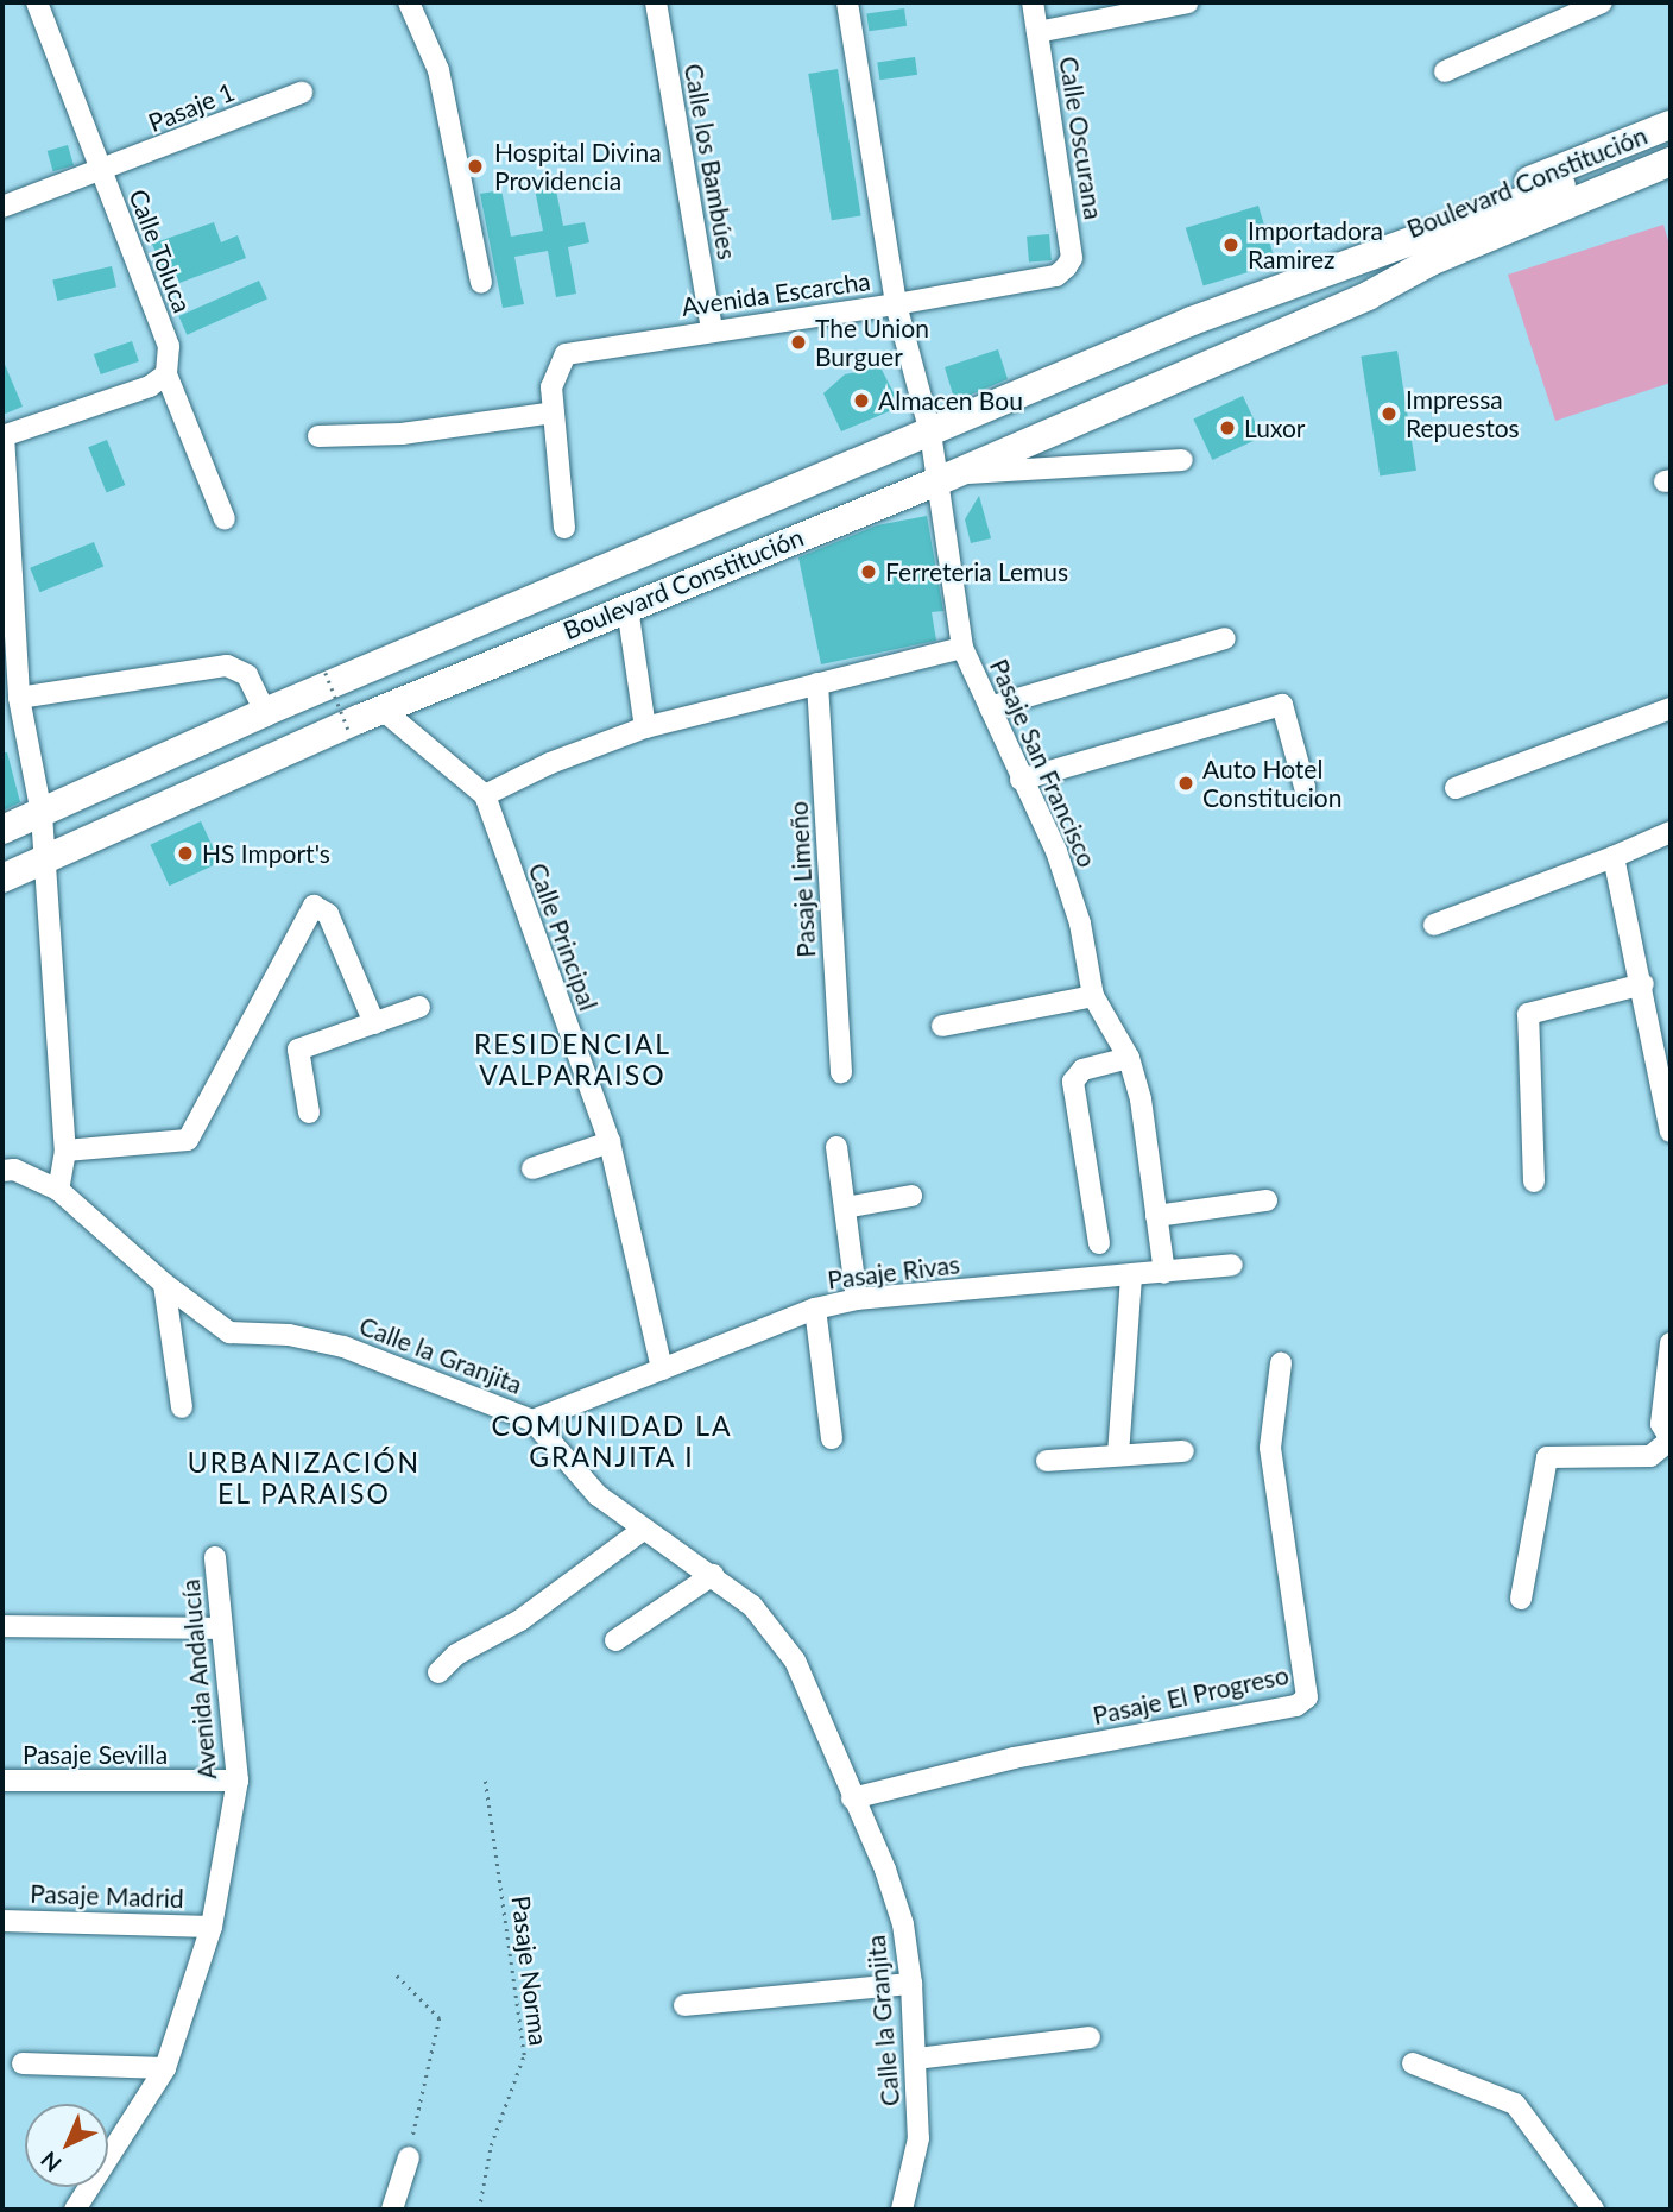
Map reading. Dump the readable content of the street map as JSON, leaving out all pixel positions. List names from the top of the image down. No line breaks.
{"streets":{"highway":["Boulevard Constitución"],"street":["Pasaje 1","Calle Oscurana","Calle los Bambúes","Calle Toluca","Avenida Escarcha","Pasaje San Francisco","Pasaje Limeño","Calle Principal","Pasaje Rivas","Calle la Granjita","Avenida Andalucía","Pasaje El Progreso","Pasaje Sevilla","Pasaje Madrid"],"path":["Pasaje Norma"]},"crossings":[["Pasaje 1","Calle Toluca"],["Calle Oscurana","Avenida Escarcha"],["Calle los Bambúes","Avenida Escarcha"],["Boulevard Constitución","Pasaje San Francisco"],["Avenida Escarcha","Pasaje San Francisco"],["Pasaje San Francisco","Pasaje Rivas"],["Calle Principal","Pasaje Rivas"],["Pasaje Rivas","Calle la Granjita"],["Calle la Granjita","Pasaje El Progreso"],["Avenida Andalucía","Pasaje Sevilla"],["Avenida Andalucía","Pasaje Madrid"]],"districts":["RESIDENCIAL VALPARAISO","COMUNIDAD LA GRANJITA I","URBANIZACIÓN EL PARAISO"],"places":["Hospital Divina Providencia","Importadora Ramirez","The Union Burguer","Almacen Bou","Impressa Repuestos","Luxor","Ferreteria Lemus","Auto Hotel Constitucion","HS Import's"],"north":"bottom left"}
